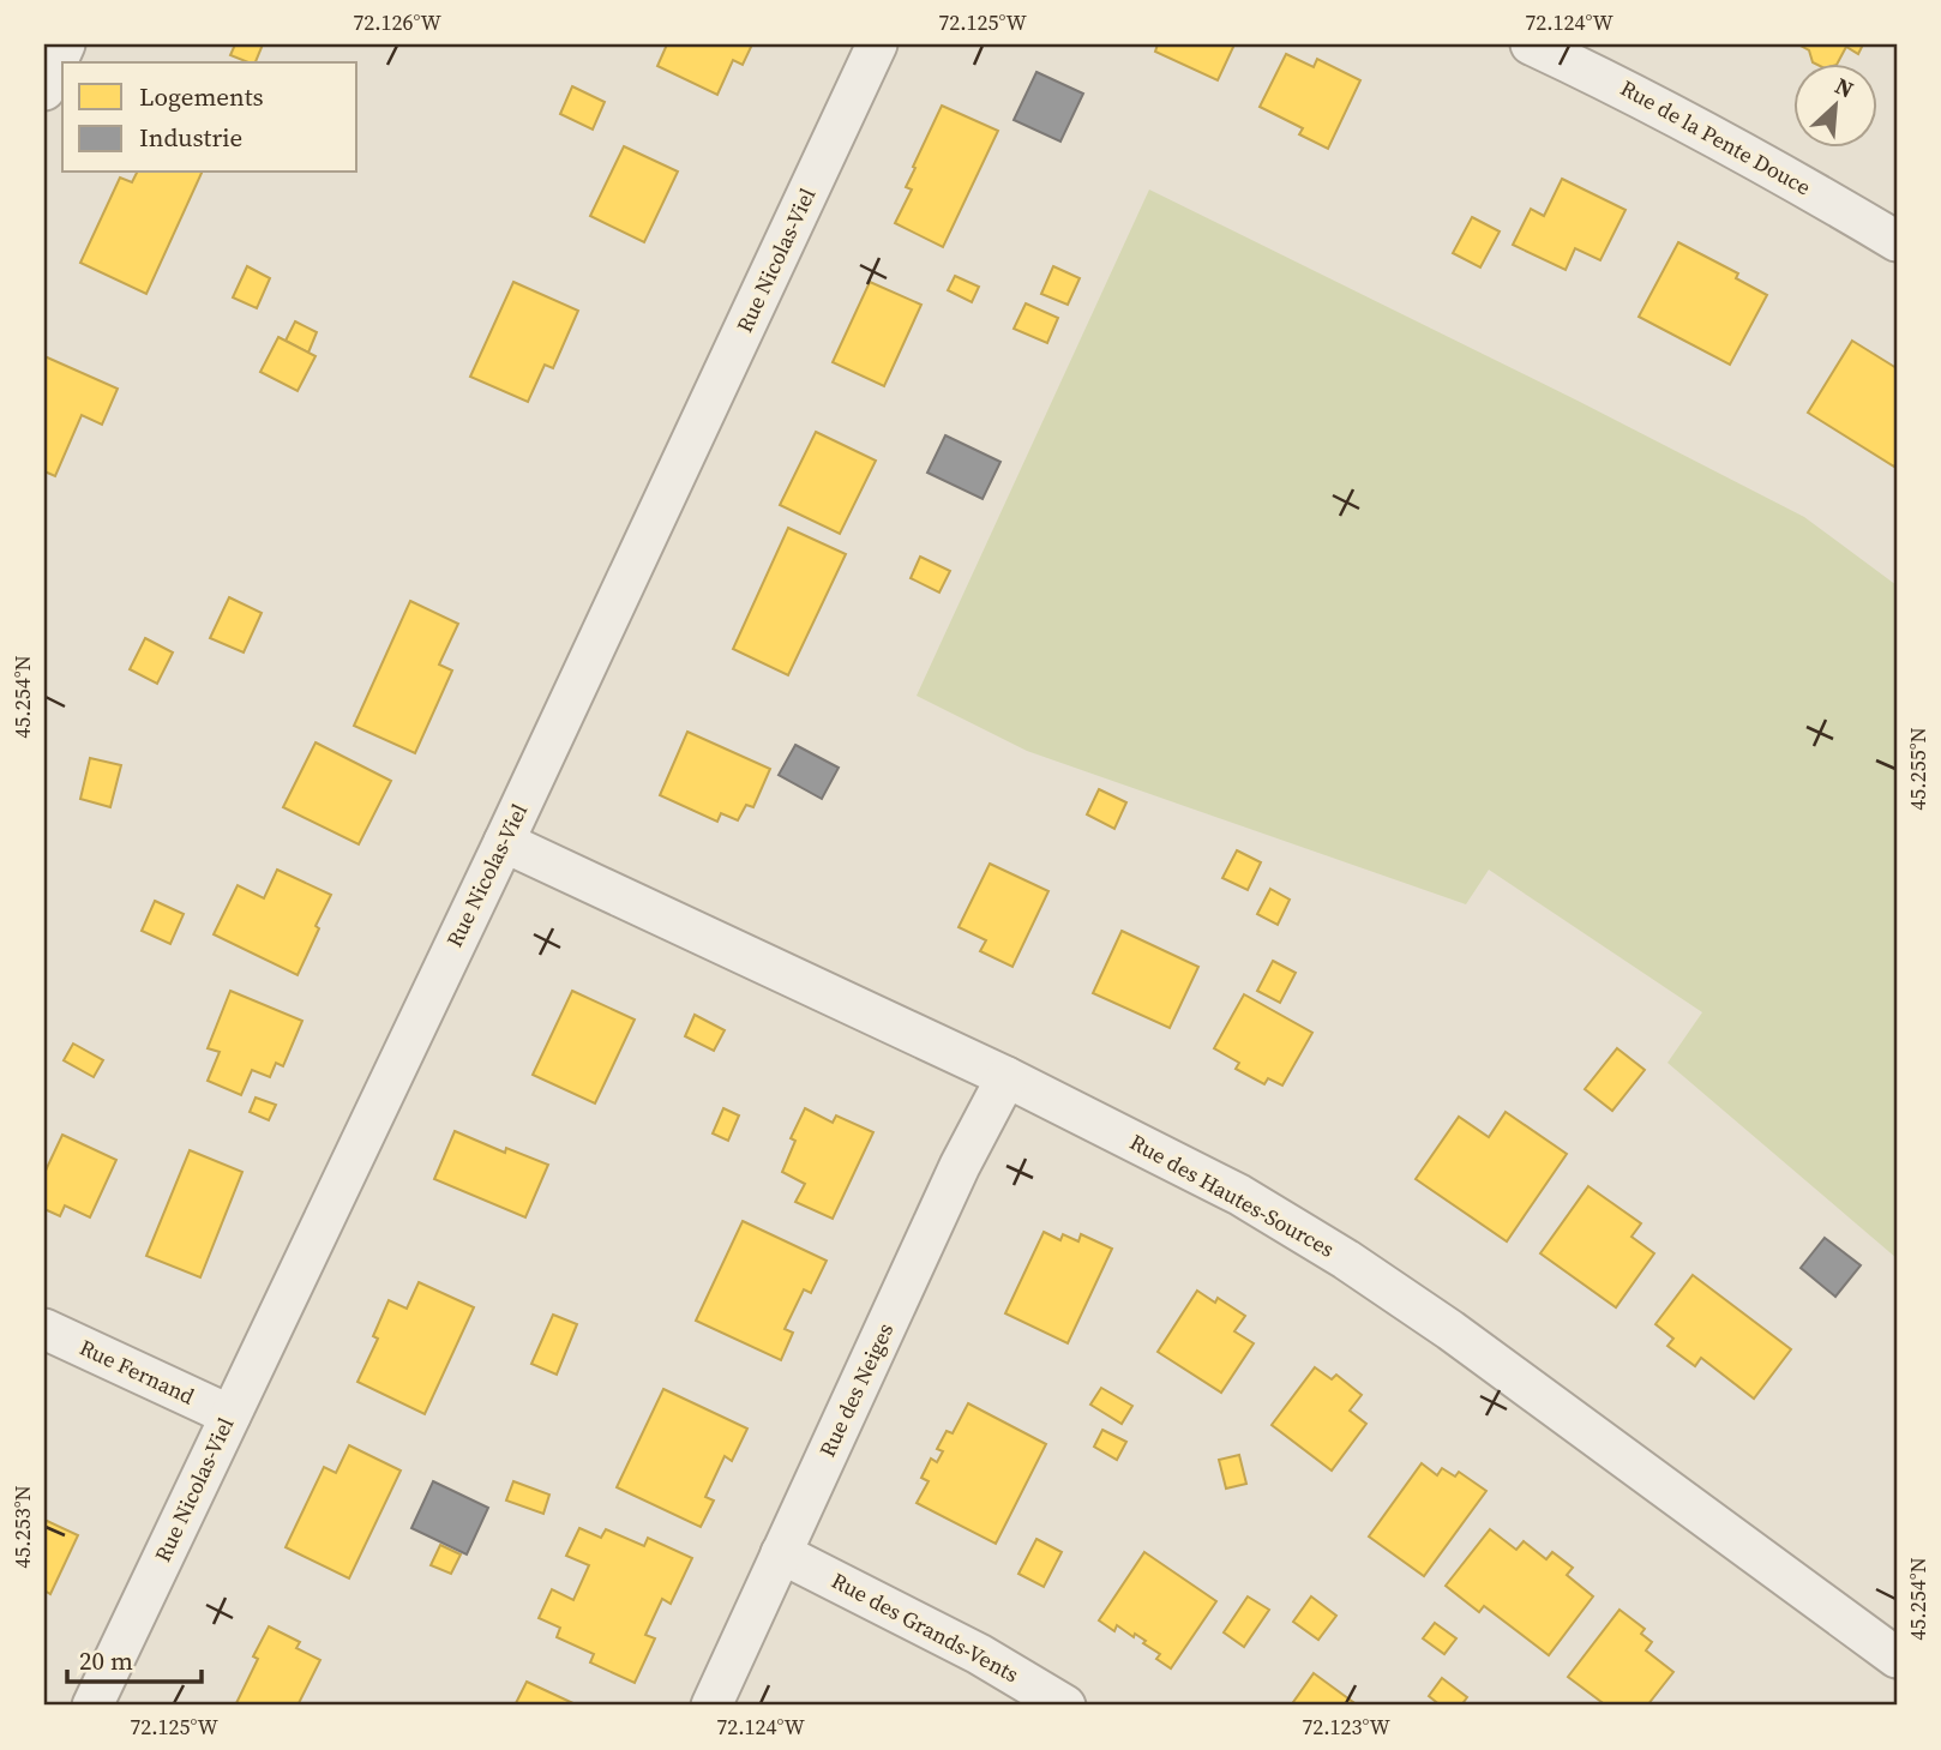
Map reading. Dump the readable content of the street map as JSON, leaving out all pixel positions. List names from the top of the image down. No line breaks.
{"streets":{"street":["Rue de la Pente Douce","Rue Nicolas-Viel","Rue des Hautes-Sources","Rue Fernand","Rue des Neiges","Rue des Grands-Vents"]},"crossings":[["Rue Nicolas-Viel","Rue des Hautes-Sources"],["Rue Nicolas-Viel","Rue Fernand"],["Rue des Hautes-Sources","Rue des Neiges"],["Rue des Neiges","Rue des Grands-Vents"]],"legend":["Logements","Industrie"],"scale_bar":"20 m","north":"top right","coordinates":["72.126°W","72.125°W","72.124°W","45.254°N","45.255°N","45.253°N","72.123°W"]}
